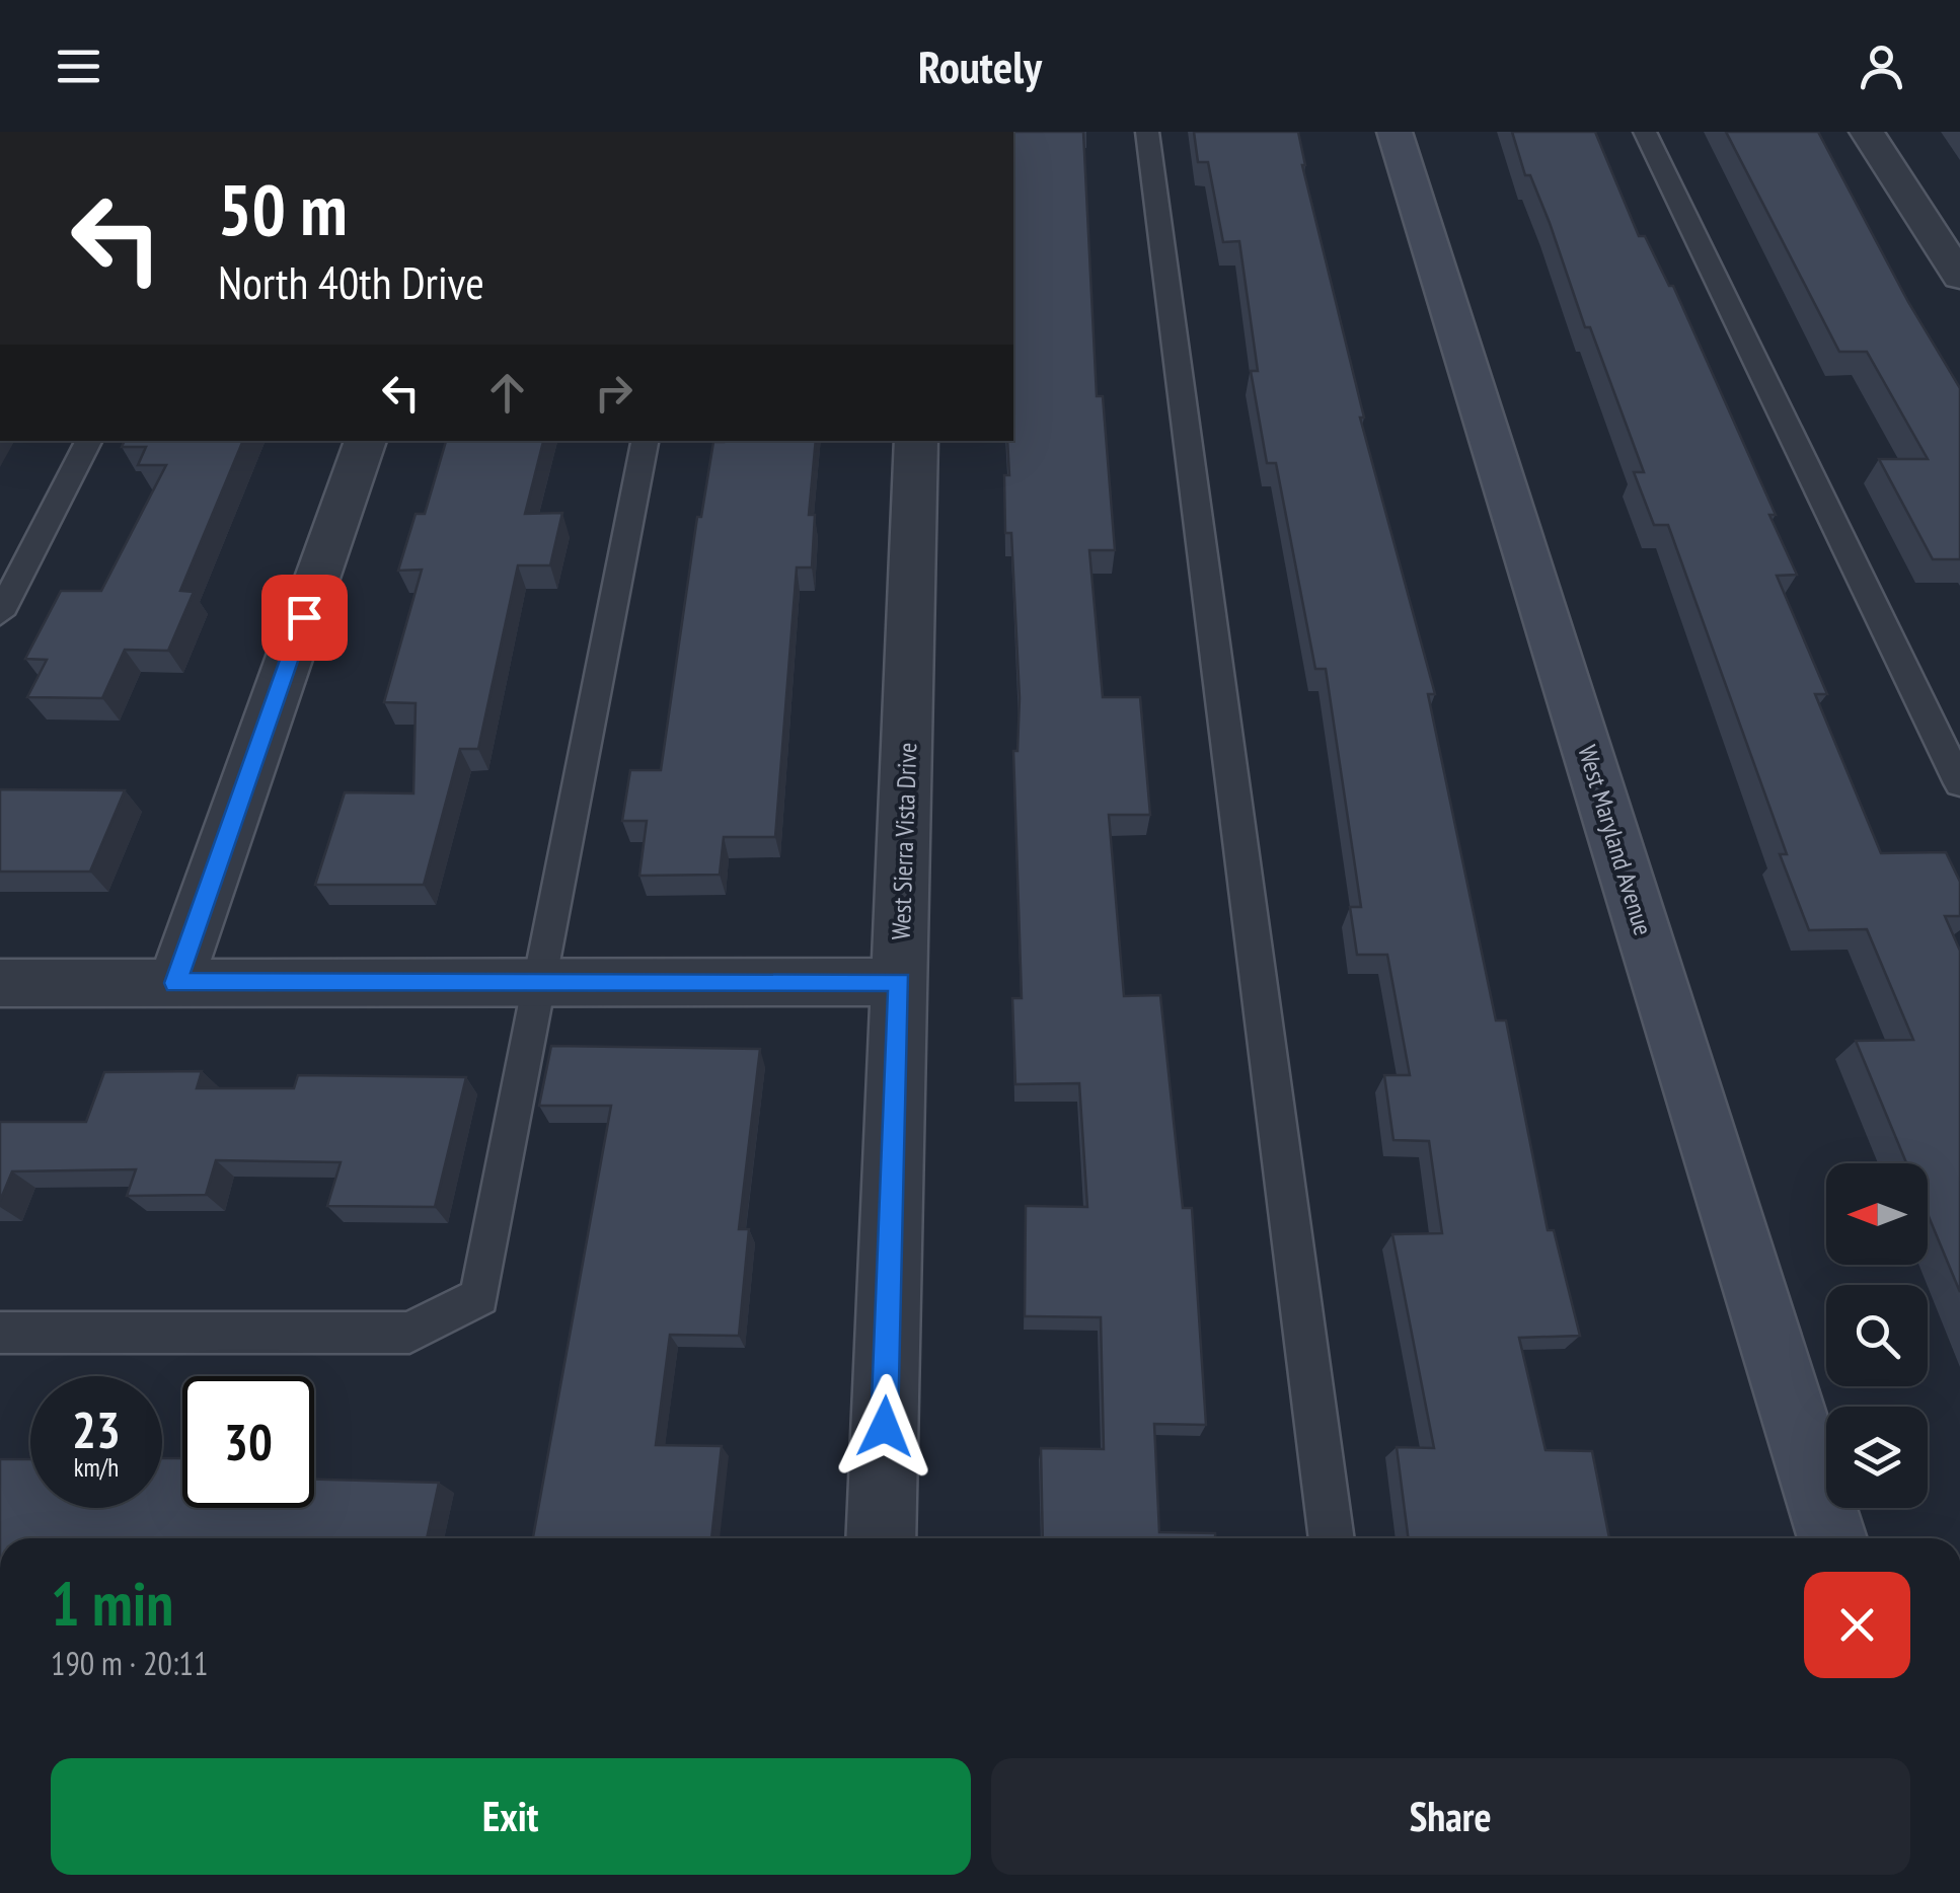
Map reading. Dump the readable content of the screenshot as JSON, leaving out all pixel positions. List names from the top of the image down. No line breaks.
{"streets":{"street":["West Maryland Avenue","West Sierra Vista Drive"]},"north":"left","page":{"header":"Routely","turn":["50 m","North 40th Drive"],"speed":"23 km/h","limit":"30","heading":["1 min","190 m · 20:11"],"buttons":["Exit","Share"]}}
